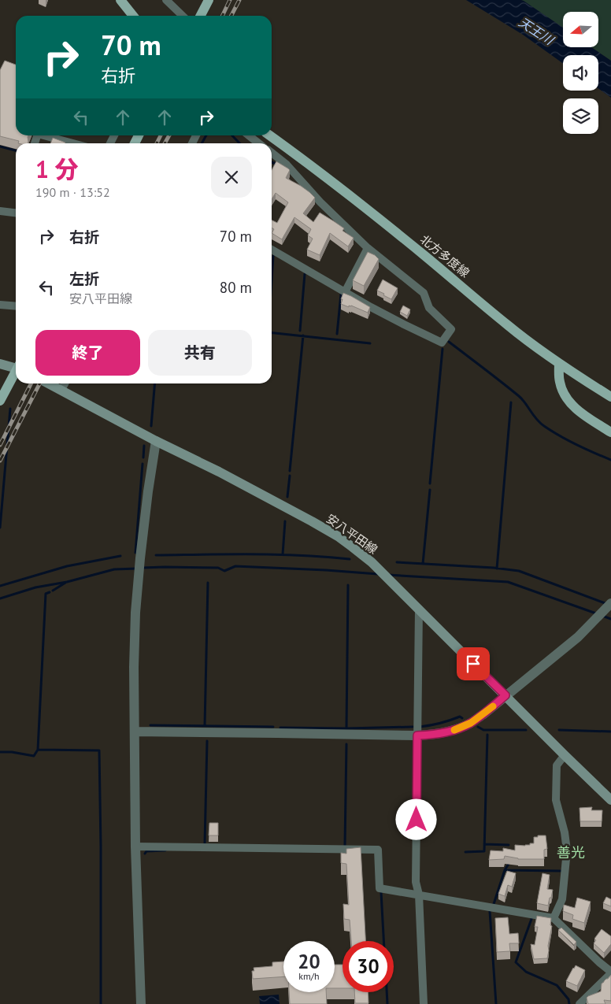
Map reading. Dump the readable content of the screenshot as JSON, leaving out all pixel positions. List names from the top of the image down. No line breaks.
{"streets":{"main road":["北方多度線","安八平田線"]},"districts":["善光"],"water":["天王川"],"north":"left","page":{"turn":["70 m","右折"],"heading":["1 分","190 m · 13:52"],"list":[{"name":"右折","value":"70 m"},{"name":"左折","note":"安八平田線","value":"80 m"}],"buttons":["終了","共有"],"speed":"20 km/h","limit":"30"}}
